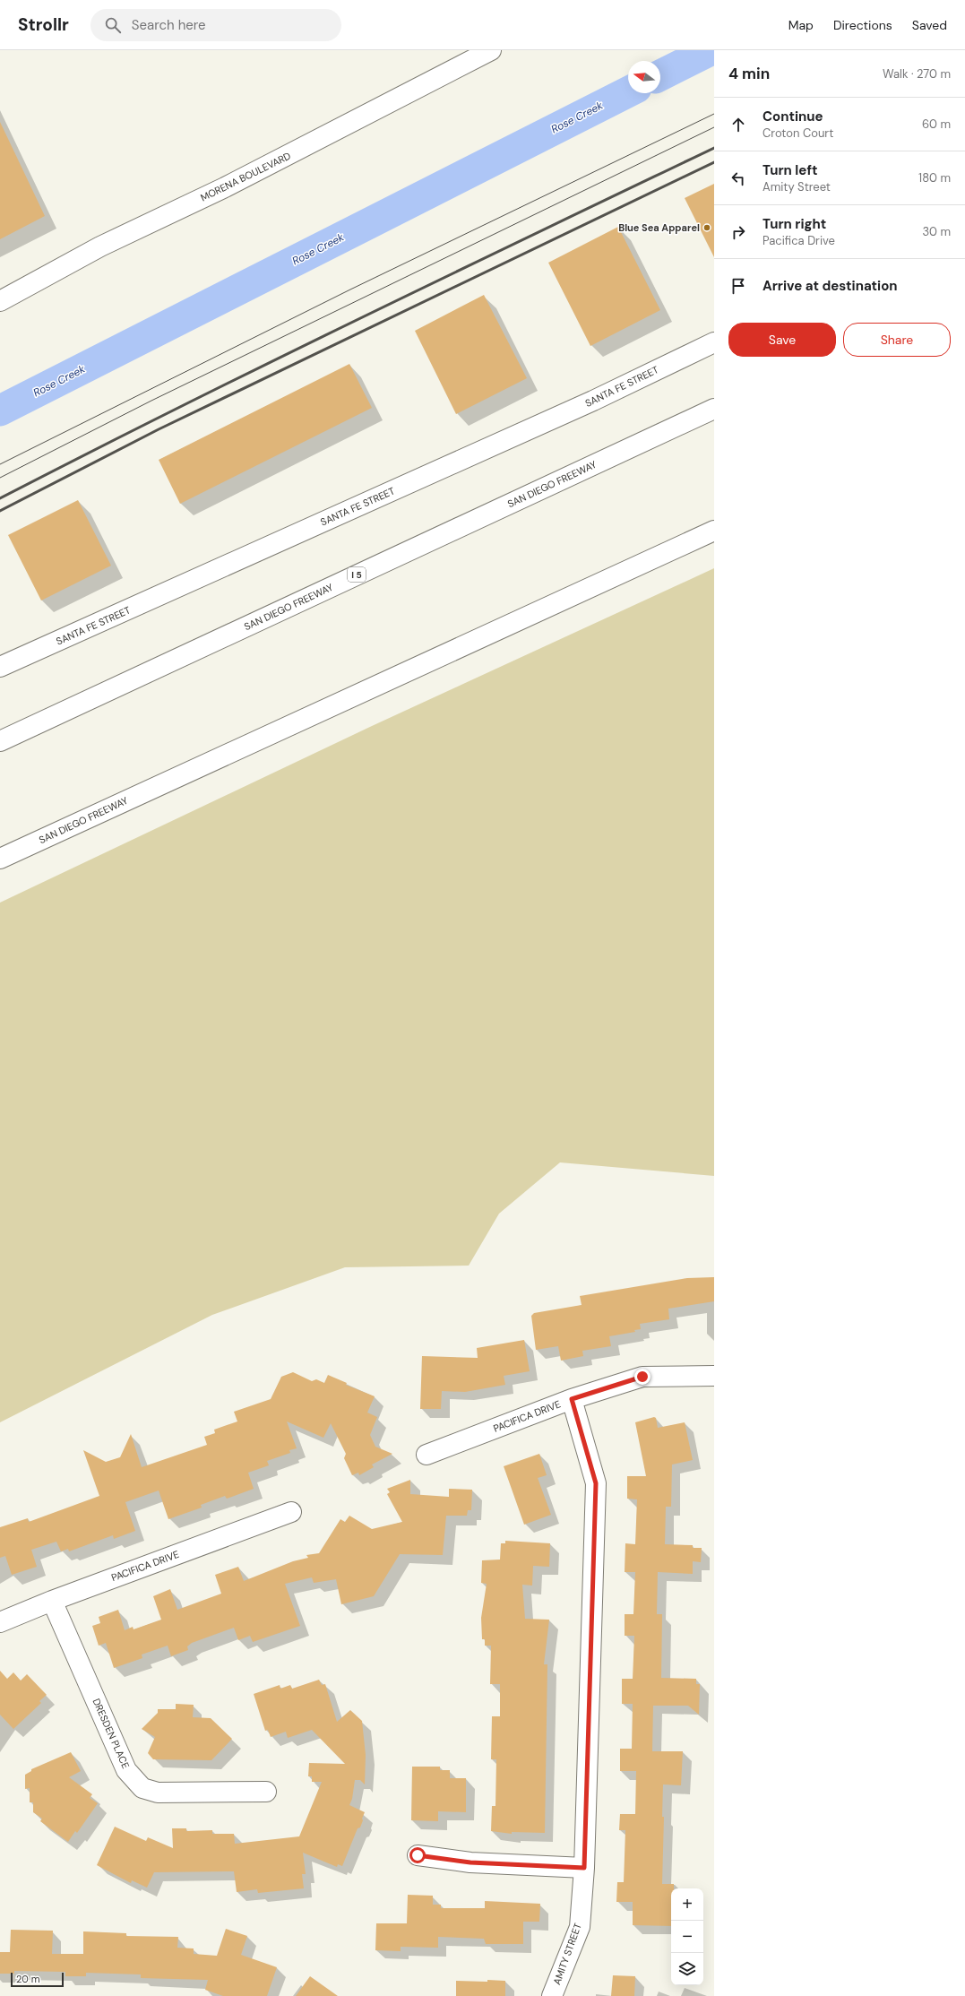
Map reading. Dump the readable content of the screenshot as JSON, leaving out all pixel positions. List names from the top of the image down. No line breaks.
{"streets":{"main road":["MORENA BOULEVARD","SANTA FE STREET","SAN DIEGO FREEWAY","I 5","PACIFICA DRIVE","DRESDEN PLACE","AMITY STREET"]},"crossings":[["PACIFICA DRIVE","DRESDEN PLACE"],["PACIFICA DRIVE","AMITY STREET"]],"water":["Rose Creek"],"places":["Blue Sea Apparel"],"scale_bar":"20 m","north":"left","page":{"header":"Strollr","search":"Search here","nav":["Map","Directions","Saved"],"heading":["4 min","Walk · 270 m"],"list":[["Continue","Croton Court","60 m"],["Turn left","Amity Street","180 m"],["Turn right","Pacifica Drive","30 m"],"Arrive at destination"],"buttons":["Save","Share"],"map_buttons":["+","−"],"scale":"20 m"}}
